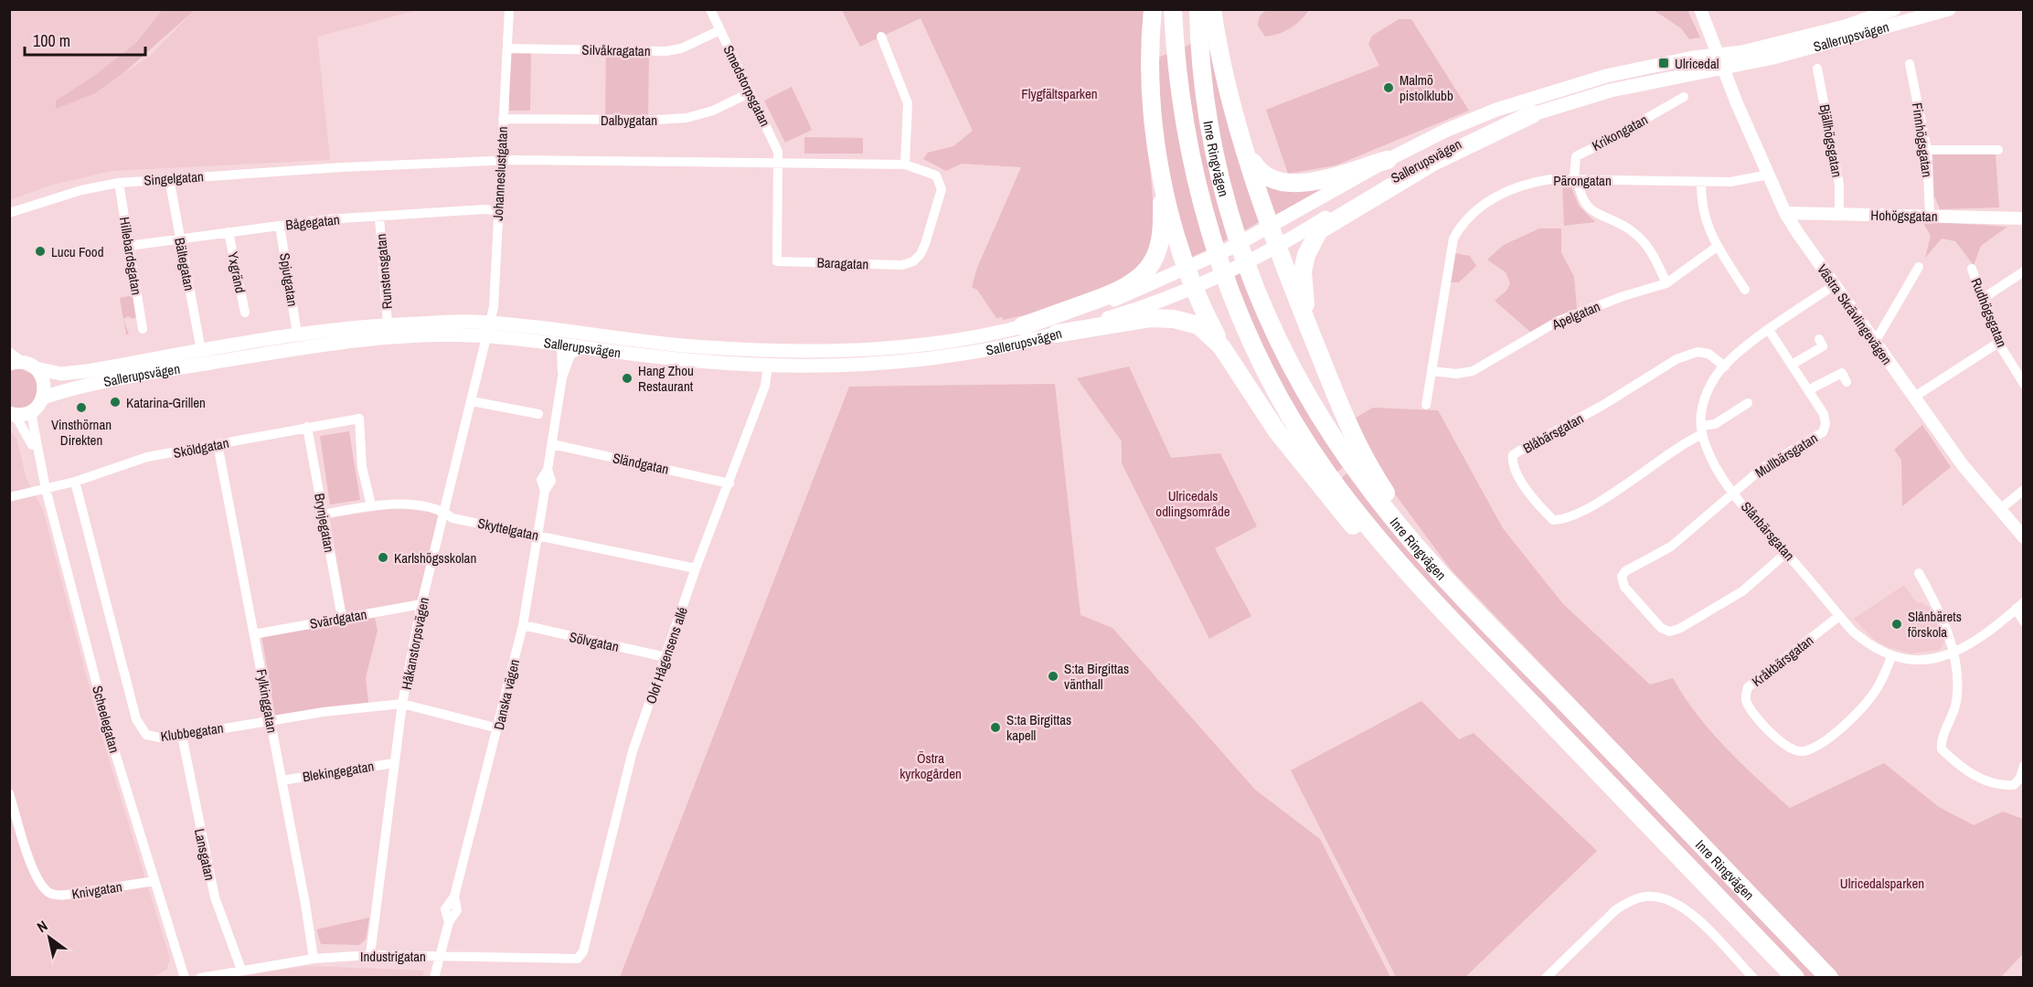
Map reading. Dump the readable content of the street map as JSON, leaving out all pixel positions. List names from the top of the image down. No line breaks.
{"streets":{"highway":["Inre Ringvägen"],"main road":["Sallerupsvägen"],"street":["Silvåkragatan","Smedstorpsgatan","Dalbygatan","Krikongatan","Finnhögsgatan","Bjällhögsgatan","Johanneslustgatan","Singelgatan","Pärongatan","Hohögsgatan","Bågegatan","Hillebardsgatan","Baragatan","Bältegatan","Runstensgatan","Yxgränd","Spjutgatan","Rudhögsgatan","Västra Skrävlingevägen","Apelgatan","Blåbärsgatan","Sköldgatan","Mullbärsgatan","Sländgatan","Brynjegatan","Skyttelgatan","Slånbärsgatan","Svärdgatan","Sölvgatan","Håkanstorpsvägen","Olof Hågensens allé","Kråkbärsgatan","Danska vägen","Fylkinggatan","Scheelegatan","Klubbegatan","Blekingegatan","Lansgatan","Knivgatan","Industrigatan"]},"crossings":[["Sallerupsvägen","Johanneslustgatan"],["Sallerupsvägen","Bältegatan"],["Sallerupsvägen","Runstensgatan"],["Sallerupsvägen","Spjutgatan"],["Sallerupsvägen","Västra Skrävlingevägen"],["Sallerupsvägen","Håkanstorpsvägen"],["Sallerupsvägen","Olof Hågensens allé"],["Sallerupsvägen","Danska vägen"],["Sallerupsvägen","Scheelegatan"],["Silvåkragatan","Smedstorpsgatan"],["Silvåkragatan","Johanneslustgatan"],["Smedstorpsgatan","Dalbygatan"],["Smedstorpsgatan","Singelgatan"],["Smedstorpsgatan","Baragatan"],["Dalbygatan","Johanneslustgatan"],["Krikongatan","Pärongatan"],["Krikongatan","Apelgatan"],["Finnhögsgatan","Hohögsgatan"],["Bjällhögsgatan","Hohögsgatan"],["Johanneslustgatan","Singelgatan"],["Johanneslustgatan","Bågegatan"],["Johanneslustgatan","Håkanstorpsvägen"],["Singelgatan","Hillebardsgatan"],["Singelgatan","Baragatan"],["Singelgatan","Bältegatan"],["Pärongatan","Västra Skrävlingevägen"],["Pärongatan","Apelgatan"],["Hohögsgatan","Västra Skrävlingevägen"],["Bågegatan","Hillebardsgatan"],["Bågegatan","Bältegatan"],["Bågegatan","Runstensgatan"],["Bågegatan","Yxgränd"],["Bågegatan","Spjutgatan"],["Västra Skrävlingevägen","Slånbärsgatan"],["Blåbärsgatan","Slånbärsgatan"],["Sköldgatan","Brynjegatan"],["Sköldgatan","Skyttelgatan"],["Sköldgatan","Fylkinggatan"],["Sköldgatan","Scheelegatan"],["Sköldgatan","Klubbegatan"],["Mullbärsgatan","Slånbärsgatan"],["Sländgatan","Olof Hågensens allé"],["Sländgatan","Danska vägen"],["Brynjegatan","Skyttelgatan"],["Brynjegatan","Svärdgatan"],["Skyttelgatan","Håkanstorpsvägen"],["Skyttelgatan","Olof Hågensens allé"],["Skyttelgatan","Danska vägen"],["Slånbärsgatan","Kråkbärsgatan"],["Svärdgatan","Håkanstorpsvägen"],["Svärdgatan","Fylkinggatan"],["Sölvgatan","Olof Hågensens allé"],["Sölvgatan","Danska vägen"],["Håkanstorpsvägen","Klubbegatan"],["Håkanstorpsvägen","Blekingegatan"],["Håkanstorpsvägen","Industrigatan"],["Olof Hågensens allé","Industrigatan"],["Danska vägen","Klubbegatan"],["Danska vägen","Industrigatan"],["Fylkinggatan","Klubbegatan"],["Fylkinggatan","Blekingegatan"],["Fylkinggatan","Industrigatan"],["Scheelegatan","Knivgatan"],["Klubbegatan","Lansgatan"],["Lansgatan","Industrigatan"]],"parks":["Flygfältsparken","Ulricedals odlingsområde","Östra kyrkogården","Ulricedalsparken"],"places":{"transit":["Ulricedal"],"other":["Malmö pistolklubb","Lucu Food","Hang Zhou Restaurant","Katarina-Grillen","Vinsthörnan Direkten","Karlshögsskolan","Slånbärets förskola","S:ta Birgittas vänthall","S:ta Birgittas kapell"]},"scale_bar":"100 m","north":"top left"}
